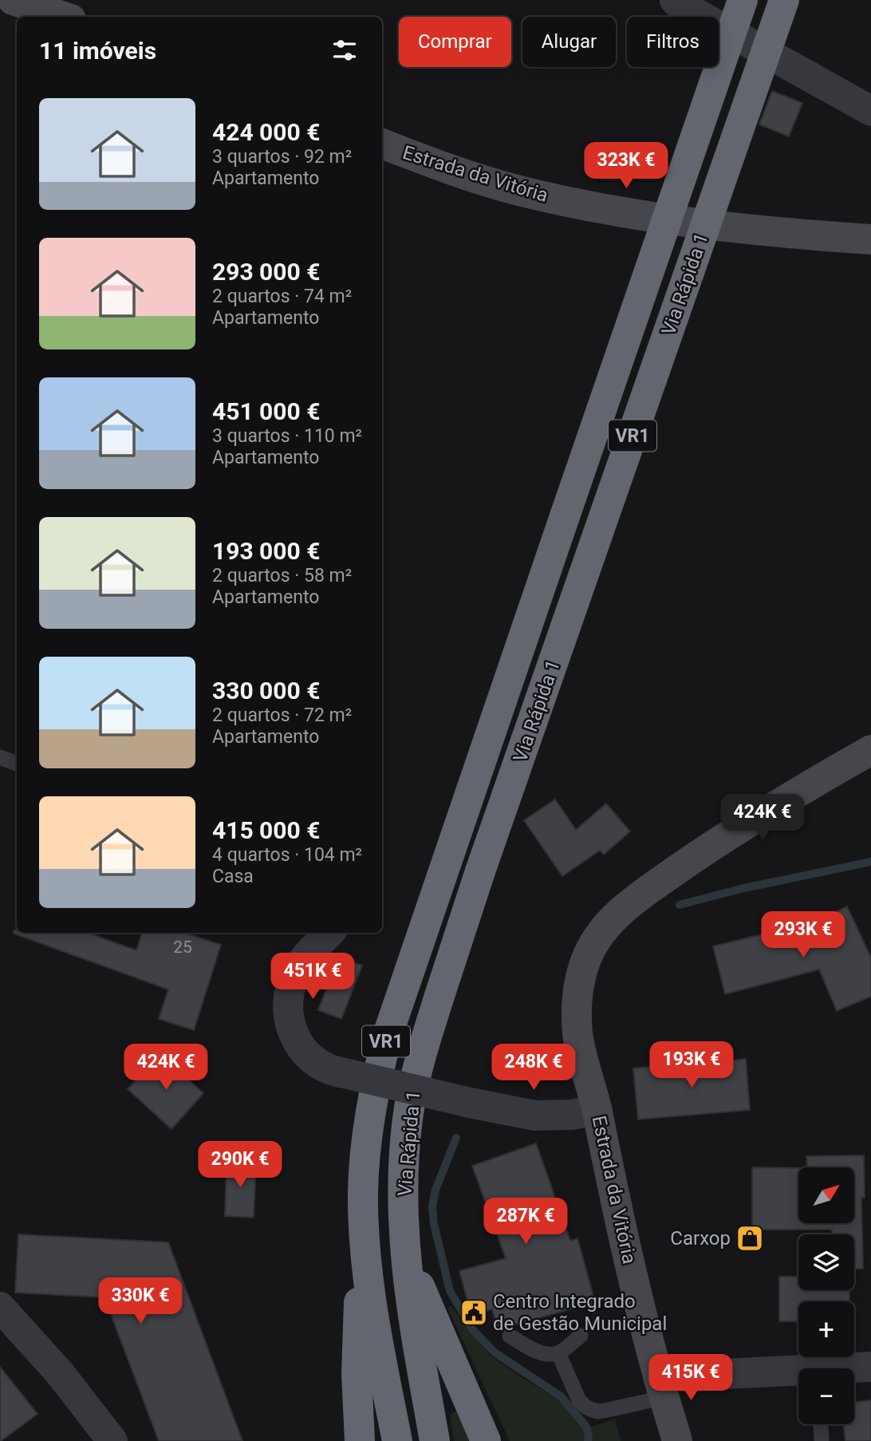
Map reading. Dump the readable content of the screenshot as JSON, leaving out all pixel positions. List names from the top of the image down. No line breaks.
{"streets":{"highway":["Via Rápida 1","VR1"],"main road":["Estrada da Vitória"]},"places":{"shop":["Carxop"],"public building":["Centro Integrado de Gestão Municipal"]},"house_numbers":["25"],"north":"top right","page":{"chip":["Comprar","Alugar","Filtros"],"heading":"11 imóveis","list":[{"name":"424 000 €","note":"3 quartos · 92 m² · Apartamento"},{"name":"293 000 €","note":"2 quartos · 74 m² · Apartamento"},{"name":"451 000 €","note":"3 quartos · 110 m² · Apartamento"},{"name":"193 000 €","note":"2 quartos · 58 m² · Apartamento"},{"name":"330 000 €","note":"2 quartos · 72 m² · Apartamento"},{"name":"415 000 €","note":"4 quartos · 104 m² · Casa"}],"price":["323K €","424K €","293K €","451K €","193K €","424K €","248K €","290K €","287K €","330K €","415K €"],"map_buttons":["+","−"]}}
